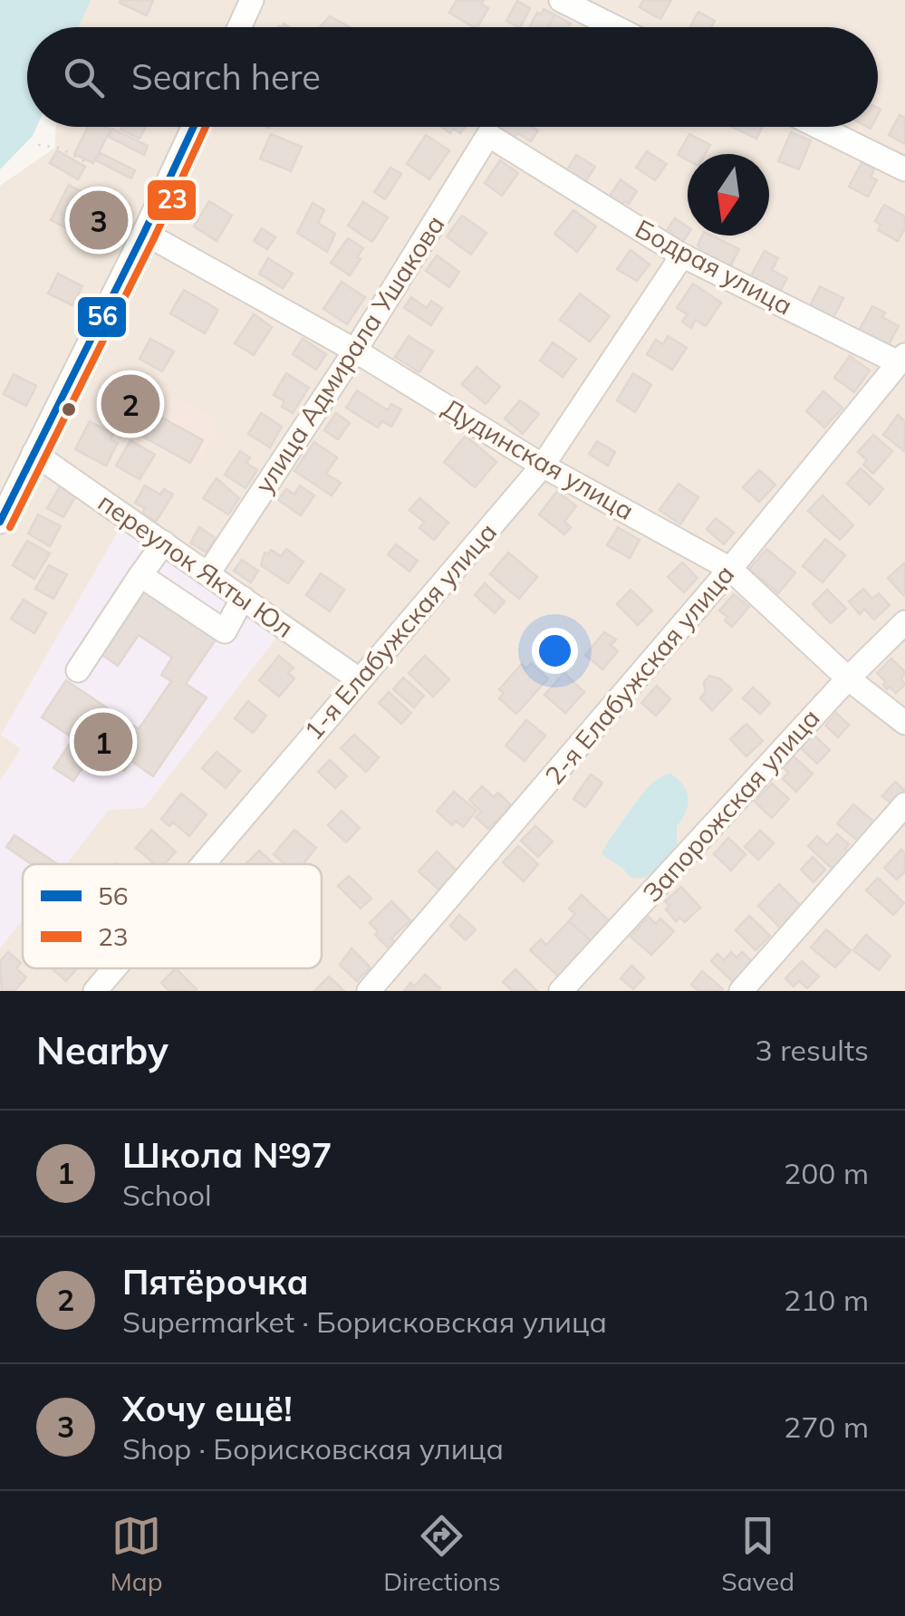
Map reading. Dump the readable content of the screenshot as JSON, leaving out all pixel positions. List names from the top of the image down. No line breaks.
{"streets":{"street":["Бодрая улица","улица Адмирала Ушакова","Дудинская улица","переулок Якты Юл","1-я Елабужская улица","2-я Елабужская улица","Запорожская улица"]},"crossings":[["Бодрая улица","улица Адмирала Ушакова"],["Бодрая улица","1-я Елабужская улица"],["Бодрая улица","2-я Елабужская улица"],["улица Адмирала Ушакова","Дудинская улица"],["улица Адмирала Ушакова","переулок Якты Юл"],["Дудинская улица","1-я Елабужская улица"],["Дудинская улица","2-я Елабужская улица"],["Дудинская улица","Запорожская улица"],["переулок Якты Юл","1-я Елабужская улица"]],"lines":["transit line 56","transit line 23"],"legend":["56","23"],"north":"bottom","page":{"search":"Search here","pins":["3","2","1"],"heading":["Nearby","3 results"],"list":[{"mark":"1","name":"Школа №97","note":"School","value":"200 m"},{"mark":"2","name":"Пятёрочка","note":"Supermarket · Борисковская улица","value":"210 m"},{"mark":"3","name":"Хочу ещё!","note":"Shop · Борисковская улица","value":"270 m"}],"nav":["Map","Directions","Saved"]}}
